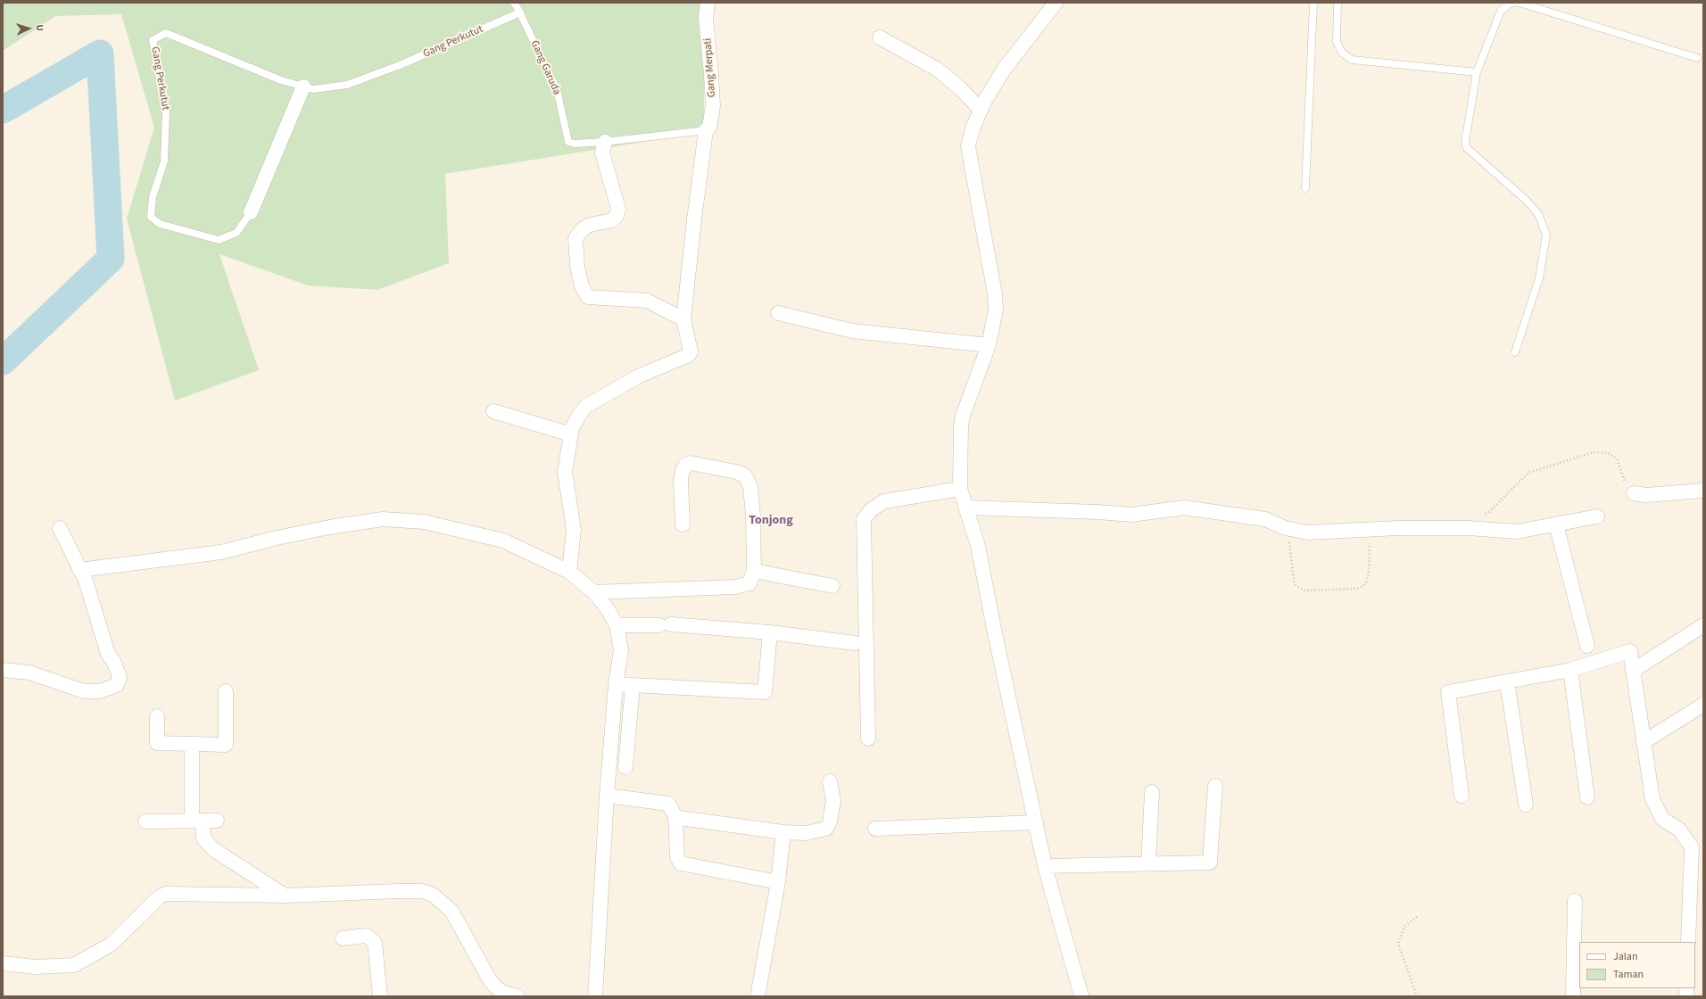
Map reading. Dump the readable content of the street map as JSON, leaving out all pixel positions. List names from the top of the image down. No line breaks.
{"streets":{"street":["Gang Perkutut","Gang Merpati"],"lane":["Gang Garuda"]},"crossings":[["Gang Perkutut","Gang Garuda"],["Gang Garuda","Gang Merpati"]],"districts":["Tonjong"],"legend":["Jalan","Taman"],"north":"right"}
